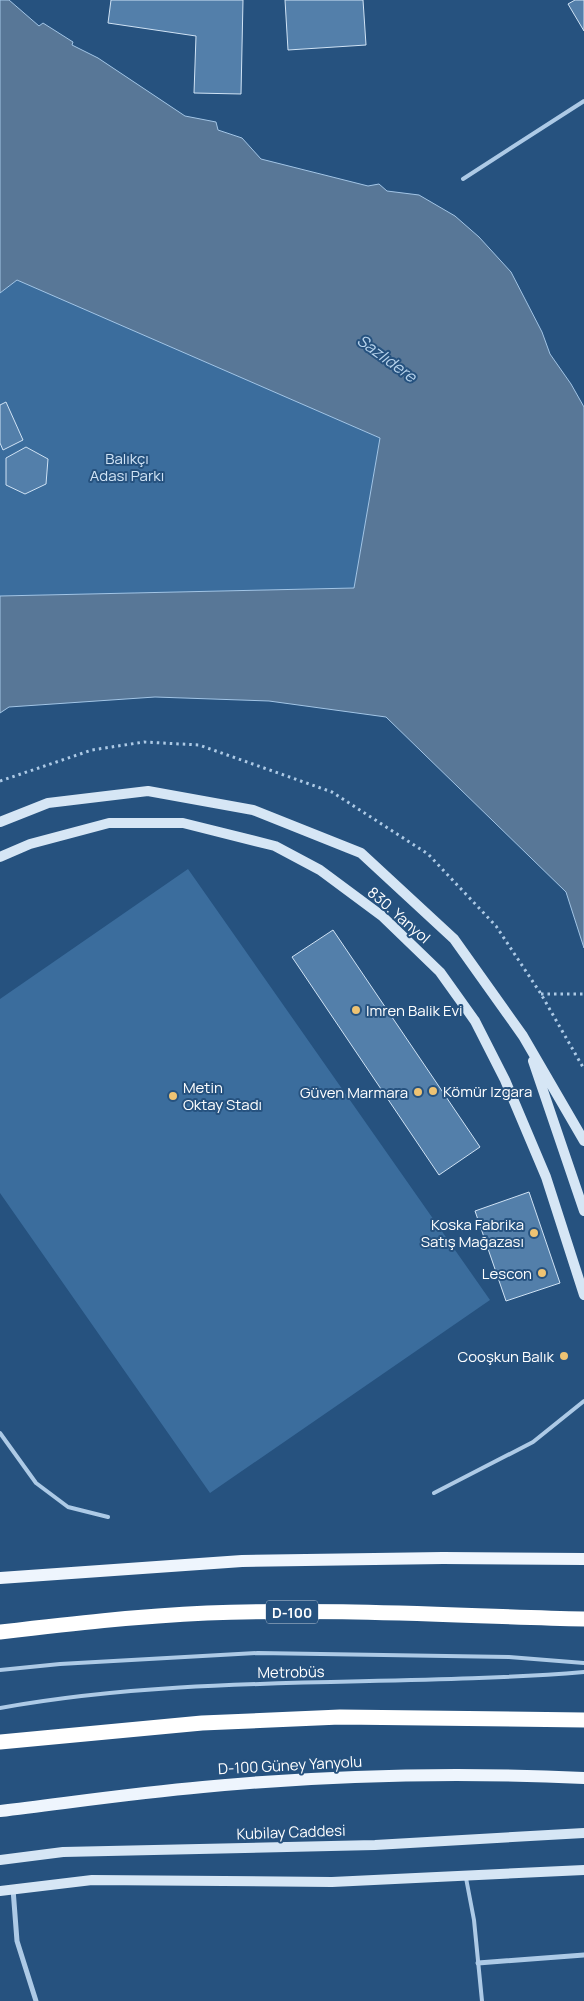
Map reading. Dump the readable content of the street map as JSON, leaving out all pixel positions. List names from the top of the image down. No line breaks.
{"streets":{"highway":["D-100"],"main road":["830. Yanyol","D-100 Güney Yanyolu","Kubilay Caddesi"],"lane":["Metrobüs"]},"water":["Sazlıdere"],"parks":["Balıkçı Adası Parkı"],"places":["Imren Balik Evi","Kömür Izgara","Güven Marmara","Metin Oktay Stadı","Koska Fabrika Satış Mağazası","Lescon","Cooşkun Balık"]}
